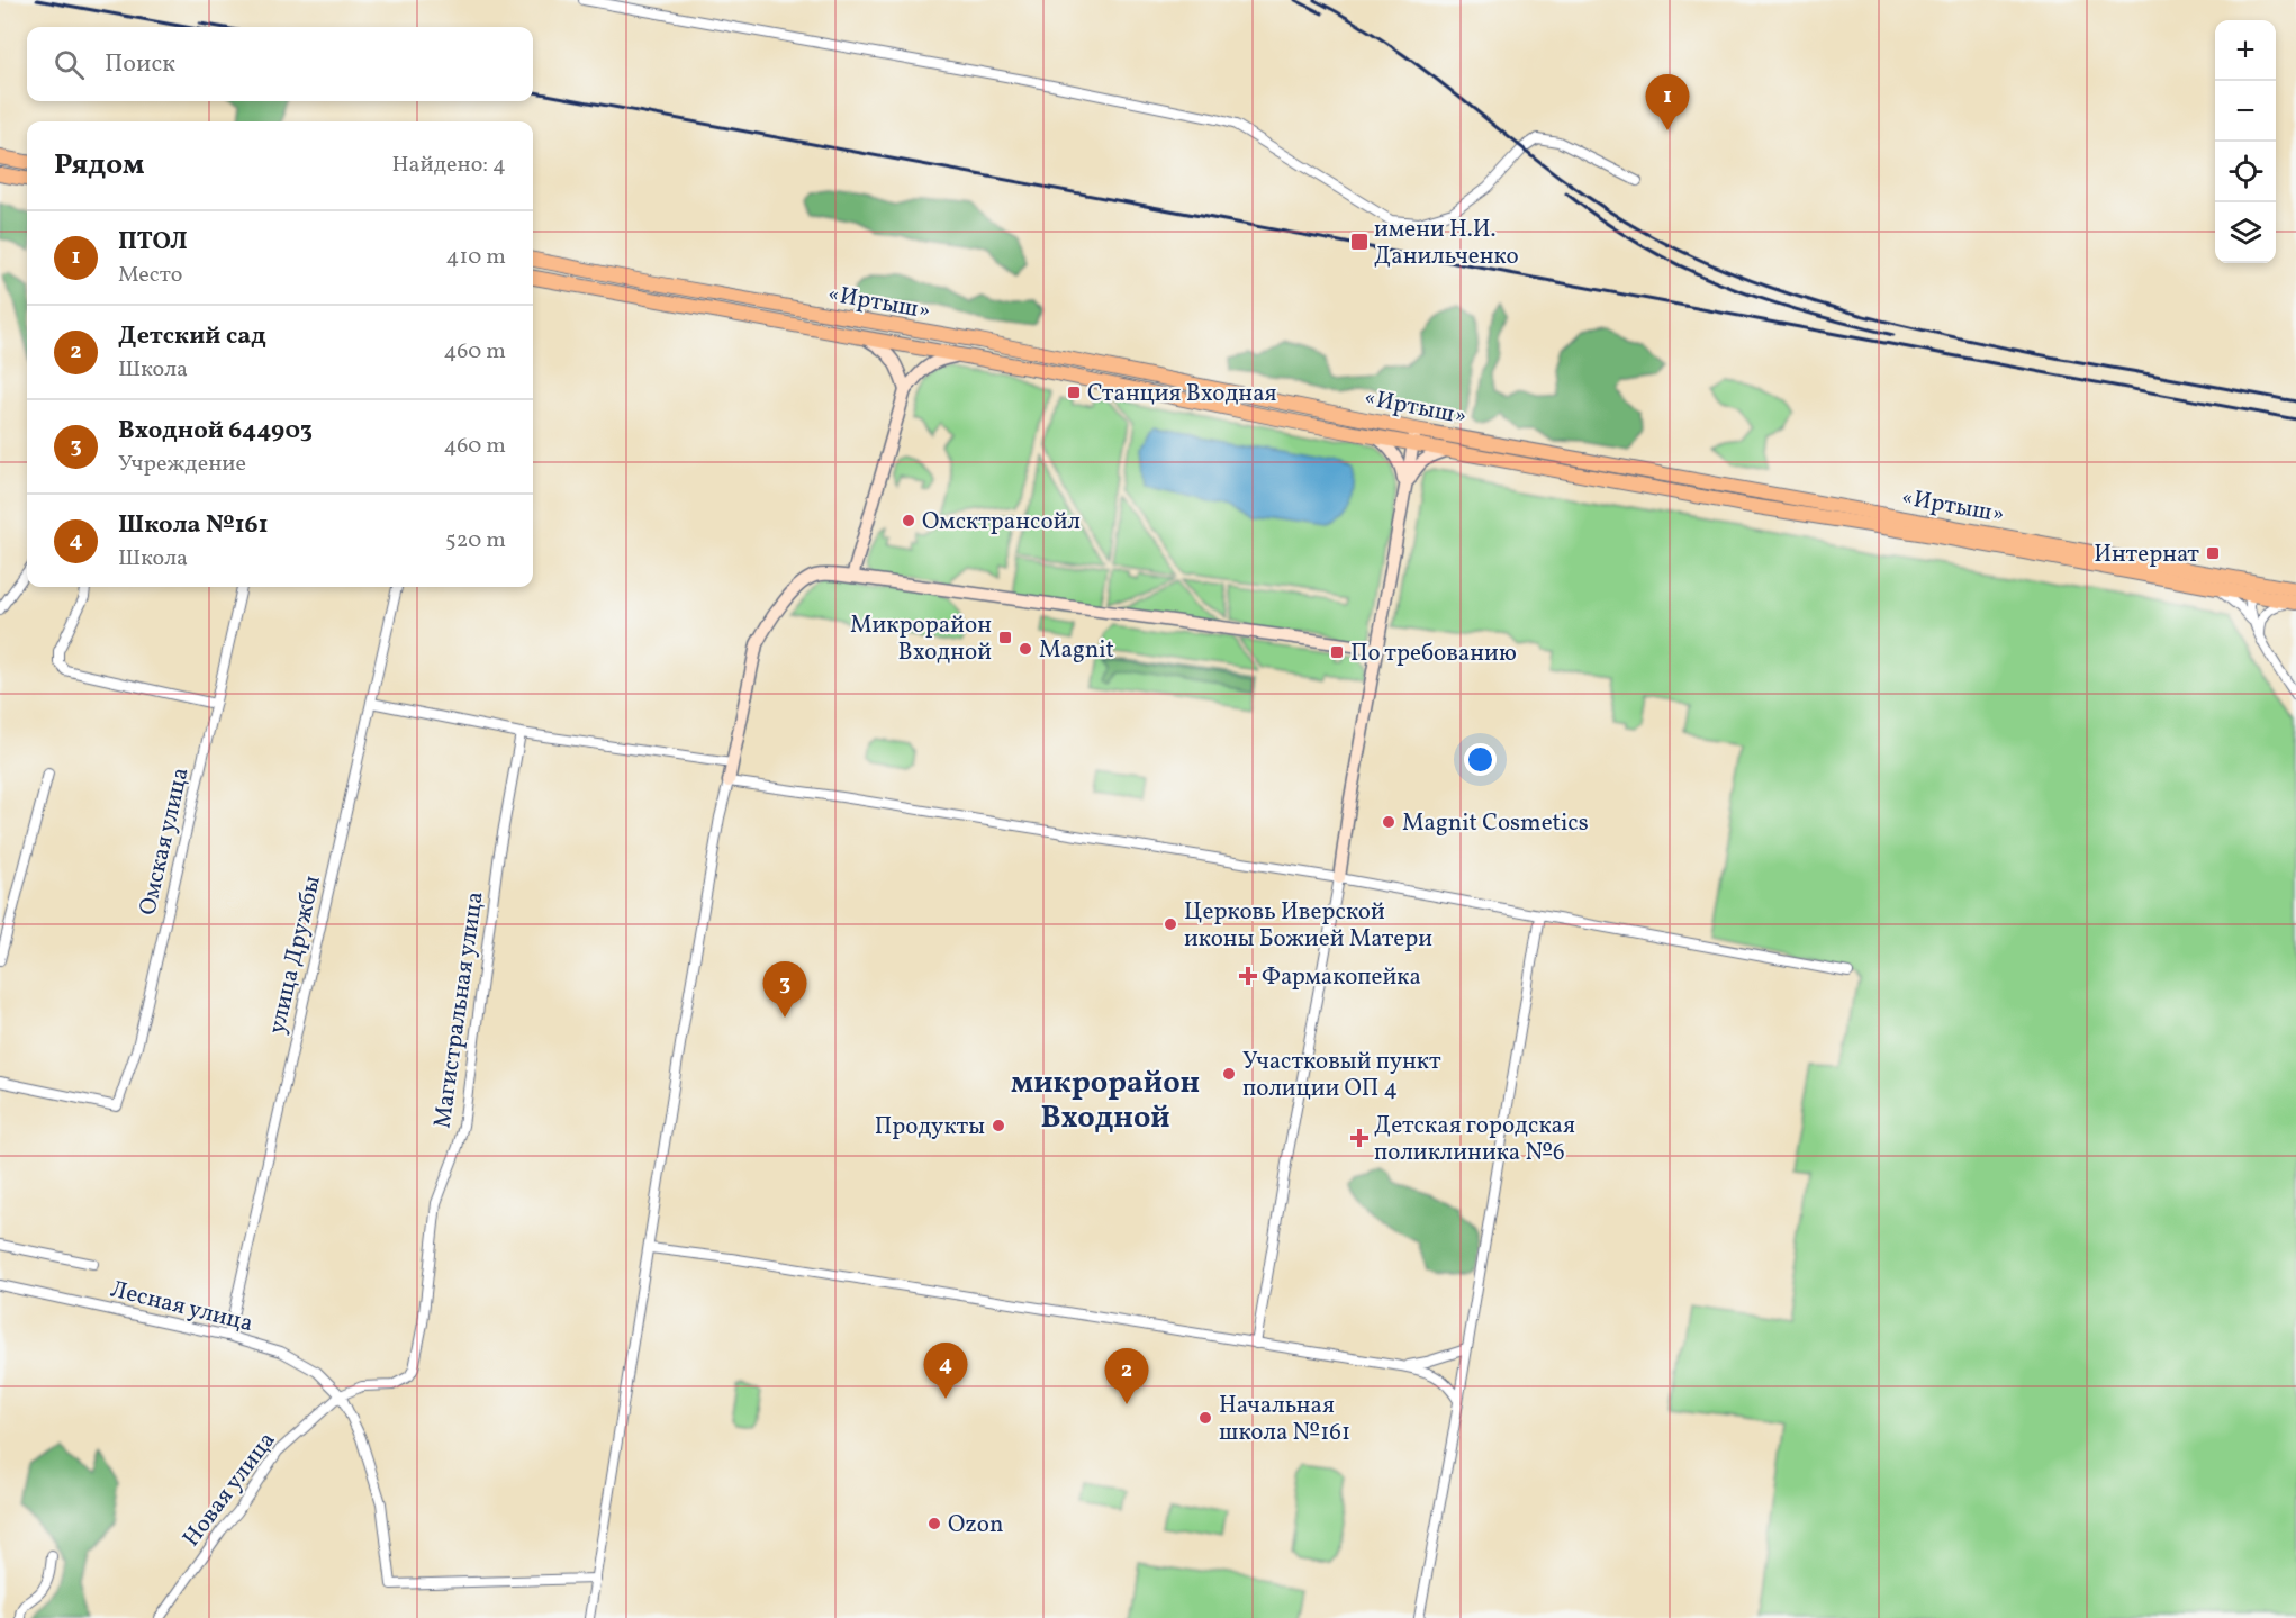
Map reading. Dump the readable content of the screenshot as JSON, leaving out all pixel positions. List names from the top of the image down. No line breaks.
{"streets":{"main road":["«Иртыш»"],"street":["Омская улица","улица Дружбы","Магистральная улица","Лесная улица","Новая улица"]},"crossings":[["улица Дружбы","Лесная улица"],["Магистральная улица","Лесная улица"],["Магистральная улица","Новая улица"],["Лесная улица","Новая улица"]],"districts":["микрорайон Входной"],"places":{"transit":["имени Н.И. Данильченко","Станция Входная","Интернат","Микрорайон Входной","По требованию"],"other":["Омсктрансойл","Magnit","Magnit Cosmetics","Церковь Иверской иконы Божией Матери","Участковый пункт полиции ОП 4","Продукты","Начальная школа №161","Ozon"],"health":["Фармакопейка","Детская городская поликлиника №6"]},"page":{"map_buttons":["+","−"],"search":"Поиск","pins":["1","3","4","2"],"heading":["Рядом","Найдено: 4"],"list":[{"mark":"1","name":"ПТОЛ","note":"Место","value":"410 m"},{"mark":"2","name":"Детский сад","note":"Школа","value":"460 m"},{"mark":"3","name":"Входной 644903","note":"Учреждение","value":"460 m"},{"mark":"4","name":"Школа №161","note":"Школа","value":"520 m"}]}}
